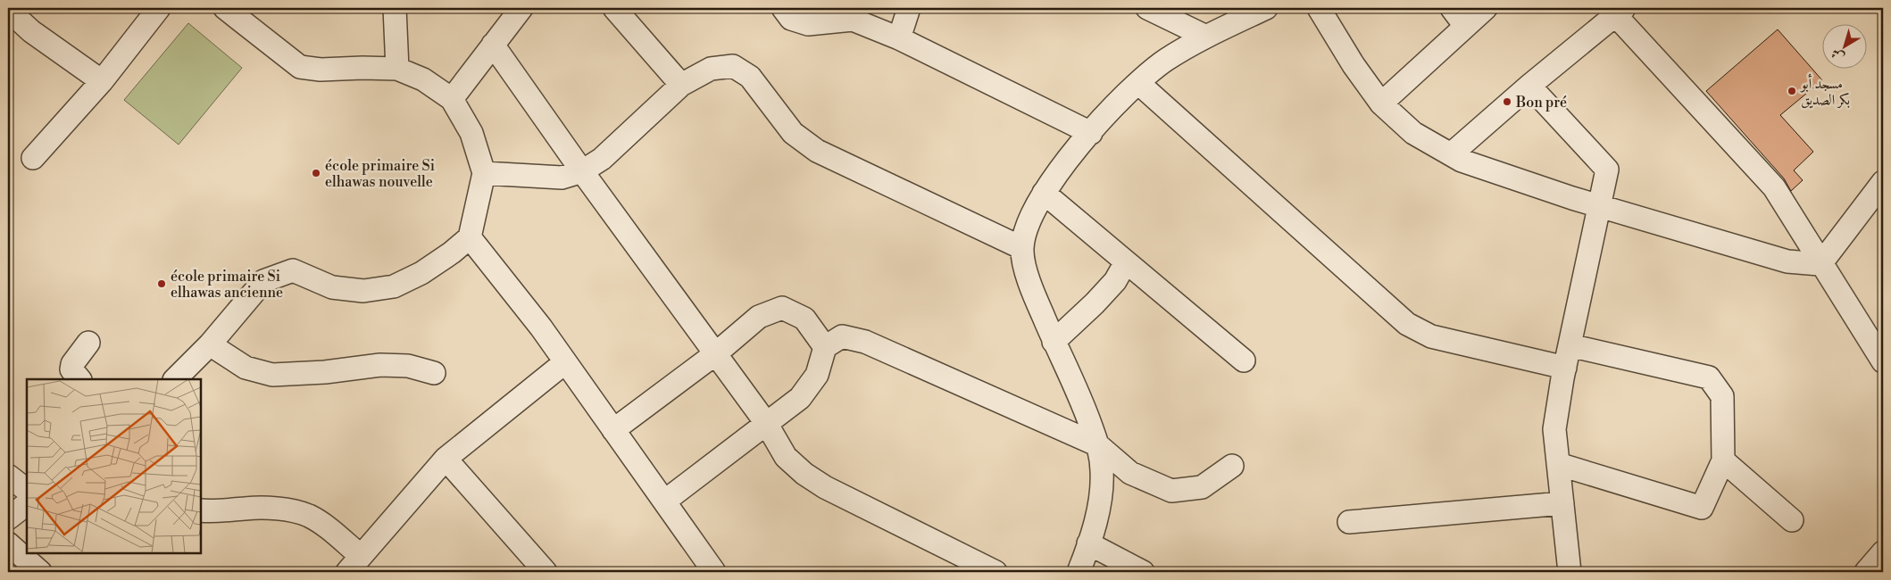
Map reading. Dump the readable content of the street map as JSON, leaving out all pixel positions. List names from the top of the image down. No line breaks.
{"places":["مسجد أبو بكر الصديق","Bon pré","école primaire Si elhawas nouvelle","école primaire Si elhawas ancienne"],"north":"bottom left"}
